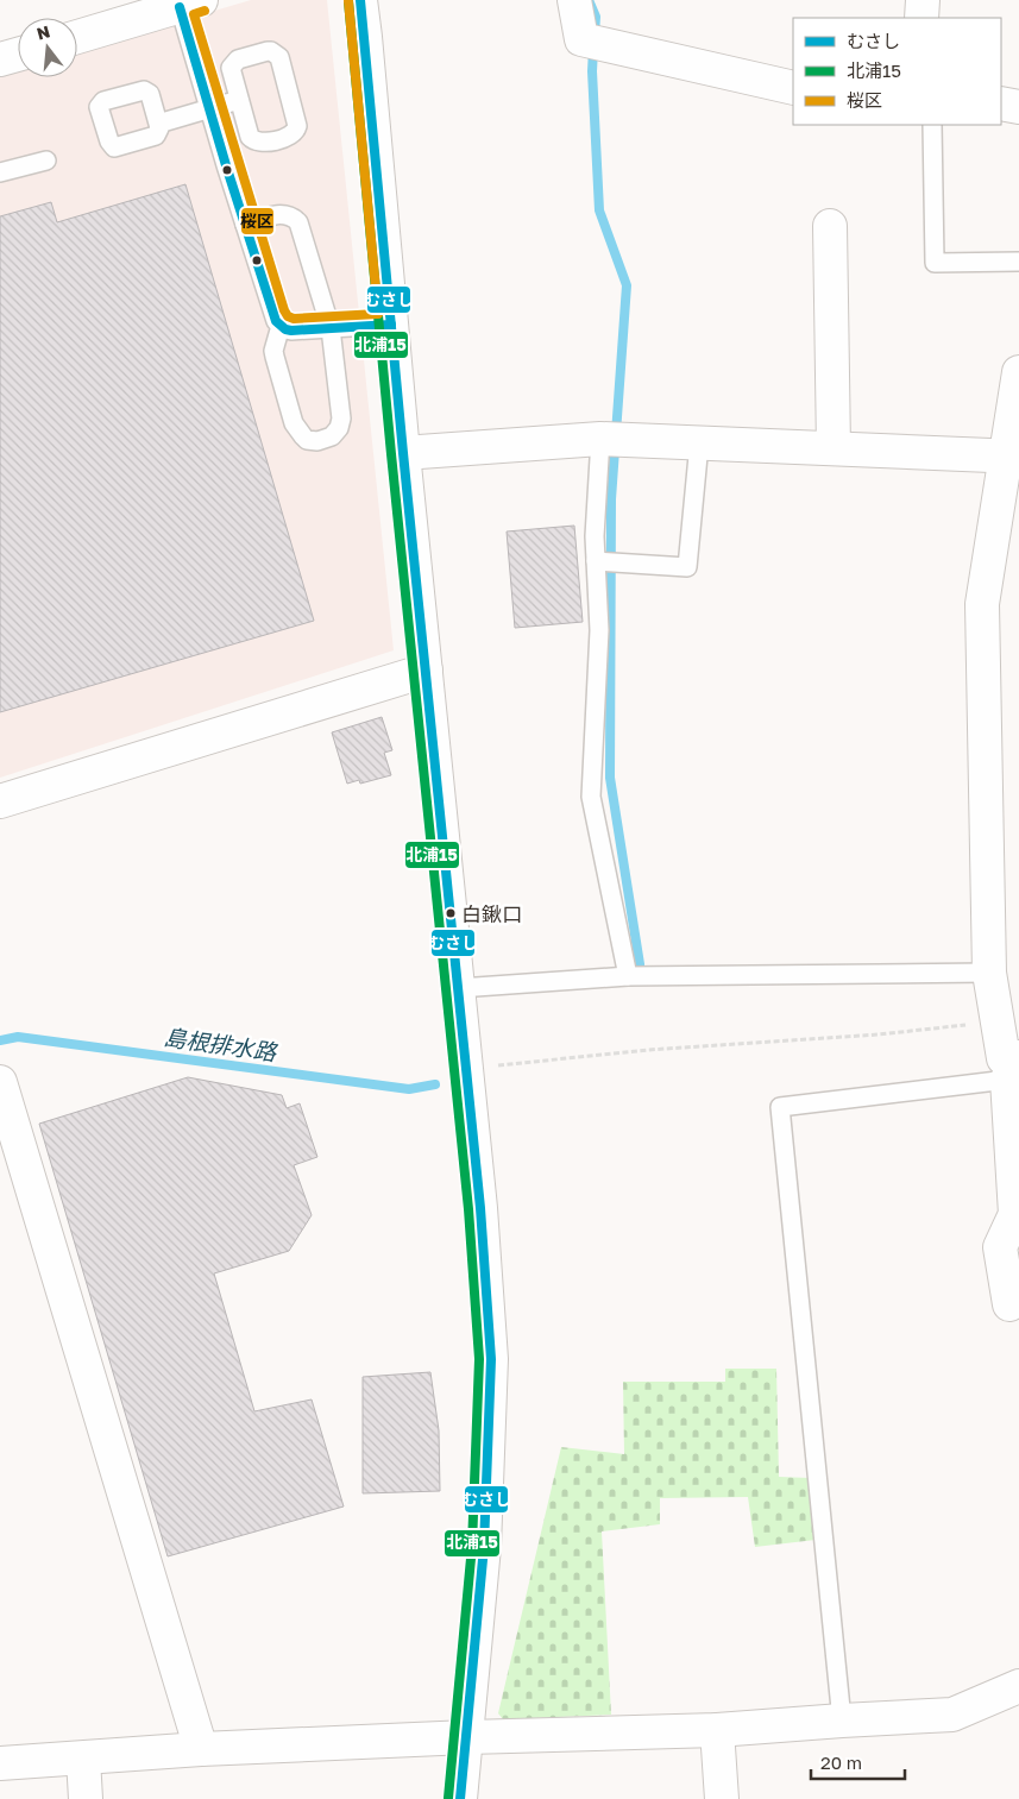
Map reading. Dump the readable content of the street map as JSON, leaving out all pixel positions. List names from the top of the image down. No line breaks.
{"water":["島根排水路"],"places":["白鍬口"],"lines":["transit line むさし","transit line 北浦15","transit line 桜区"],"legend":["むさし","北浦15","桜区"],"scale_bar":"20 m","north":"top"}
